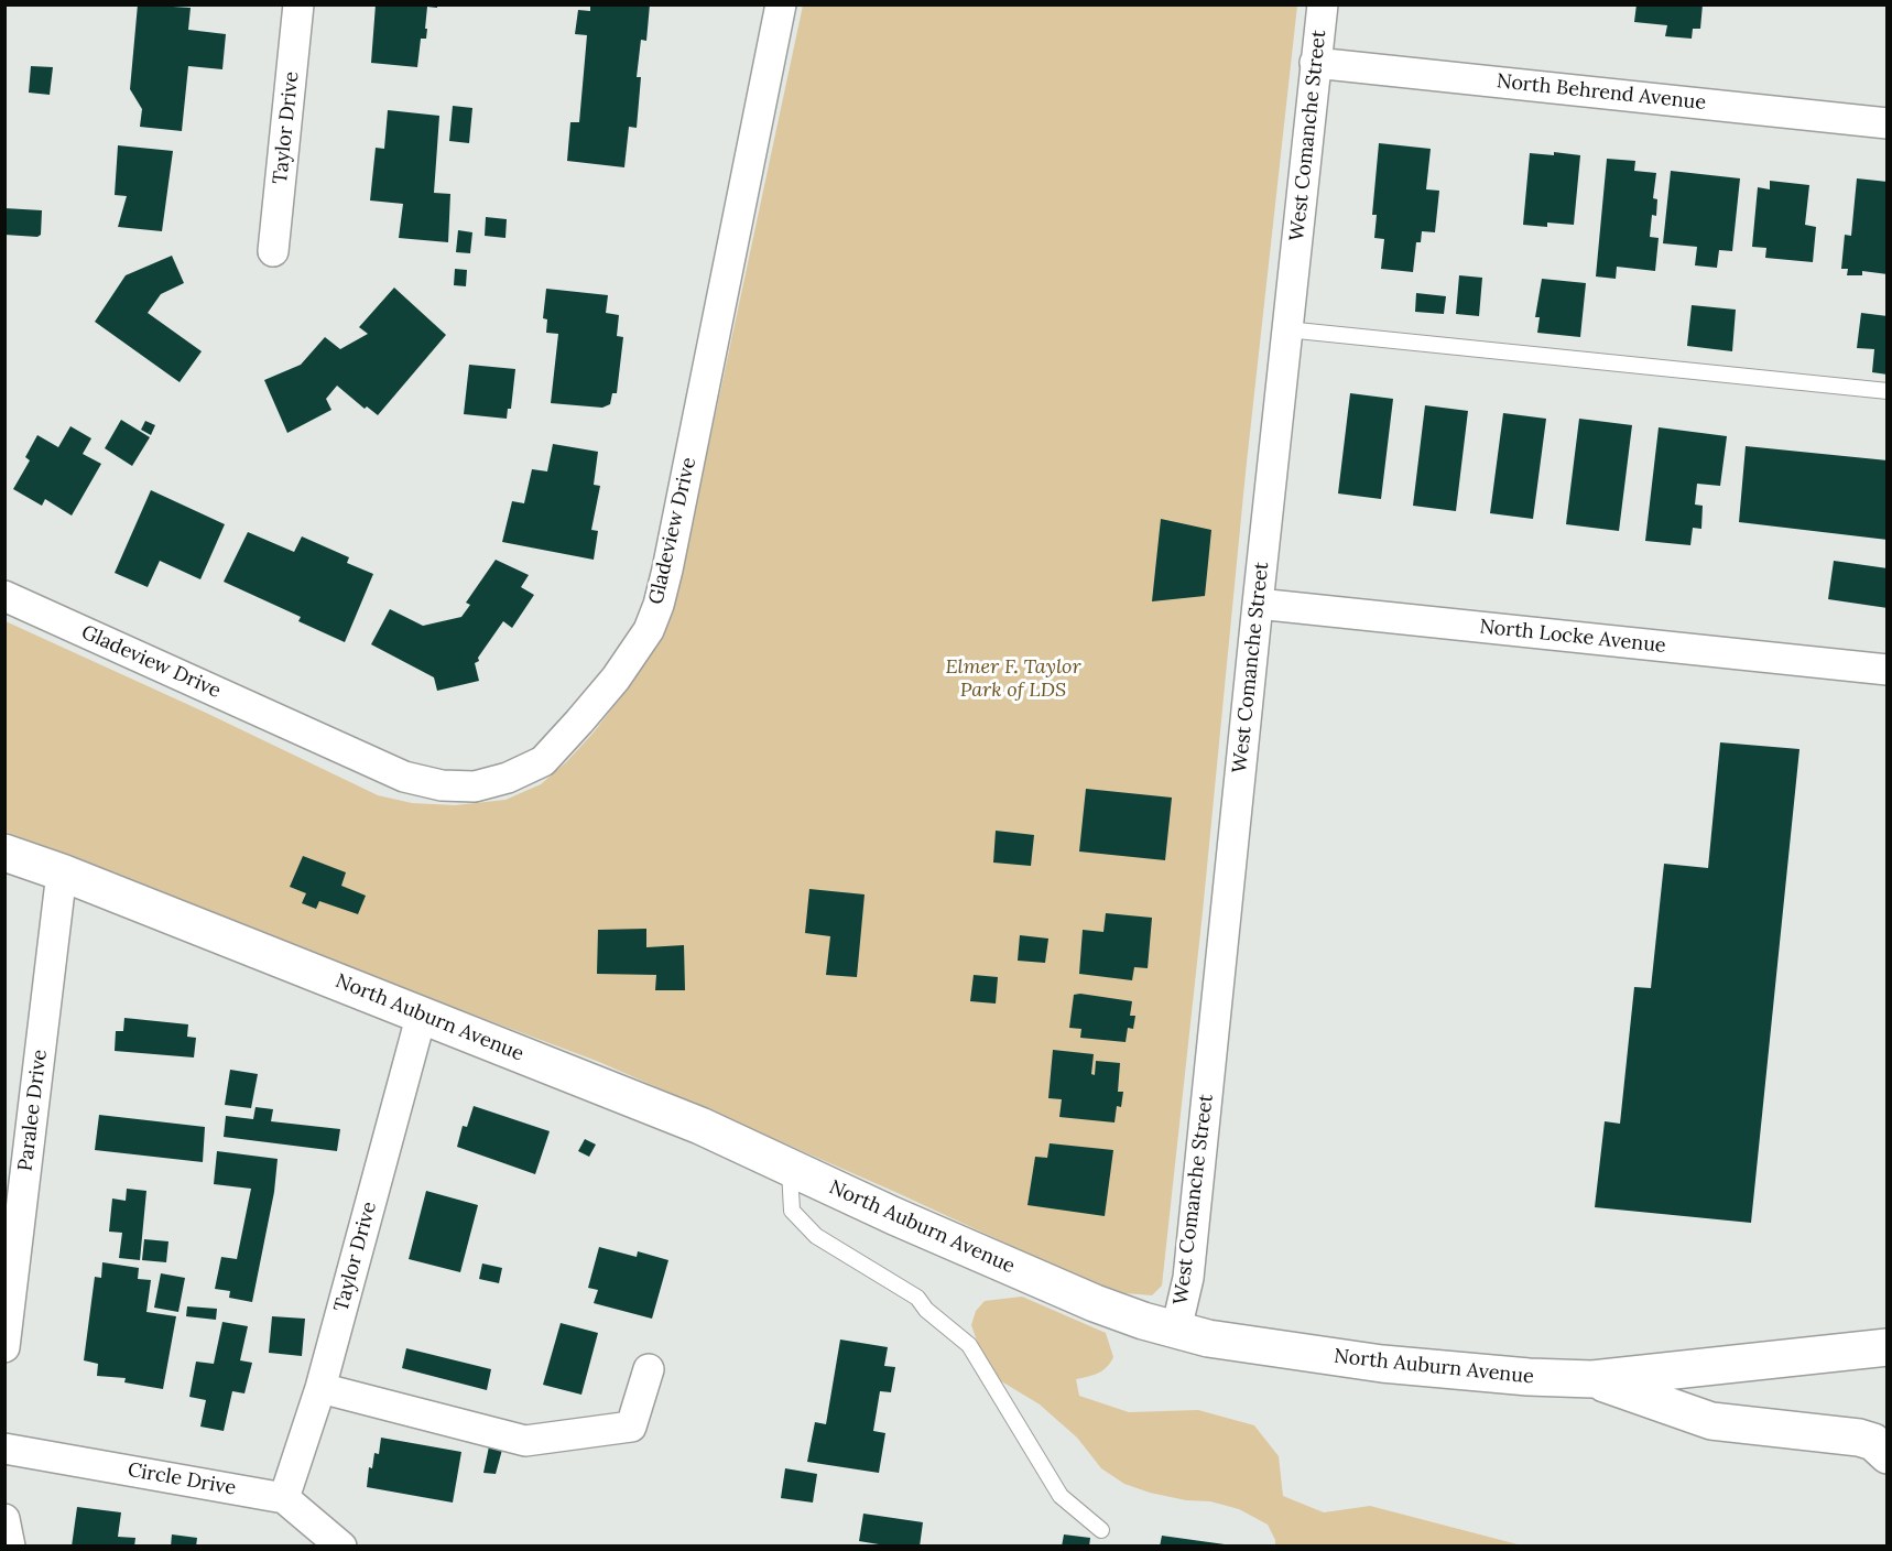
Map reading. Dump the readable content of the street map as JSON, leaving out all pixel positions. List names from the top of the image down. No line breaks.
{"streets":{"main road":["North Auburn Avenue"],"street":["North Behrend Avenue","Taylor Drive","West Comanche Street","Gladeview Drive","North Locke Avenue","Paralee Drive","Circle Drive"]},"crossings":[["North Behrend Avenue","West Comanche Street"],["Taylor Drive","North Auburn Avenue"],["Taylor Drive","Circle Drive"],["West Comanche Street","North Locke Avenue"],["West Comanche Street","North Auburn Avenue"],["North Auburn Avenue","Paralee Drive"]],"parks":["Elmer F. Taylor Park of LDS"]}
